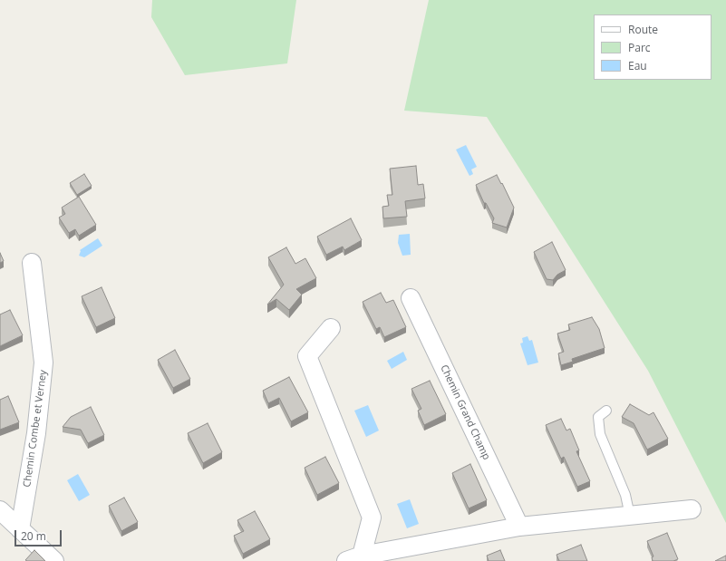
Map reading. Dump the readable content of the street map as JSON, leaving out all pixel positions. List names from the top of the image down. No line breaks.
{"streets":{"street":["Chemin Grand Champ","Chemin Combe et Verney"]},"legend":["Route","Parc","Eau"],"scale_bar":"20 m"}
